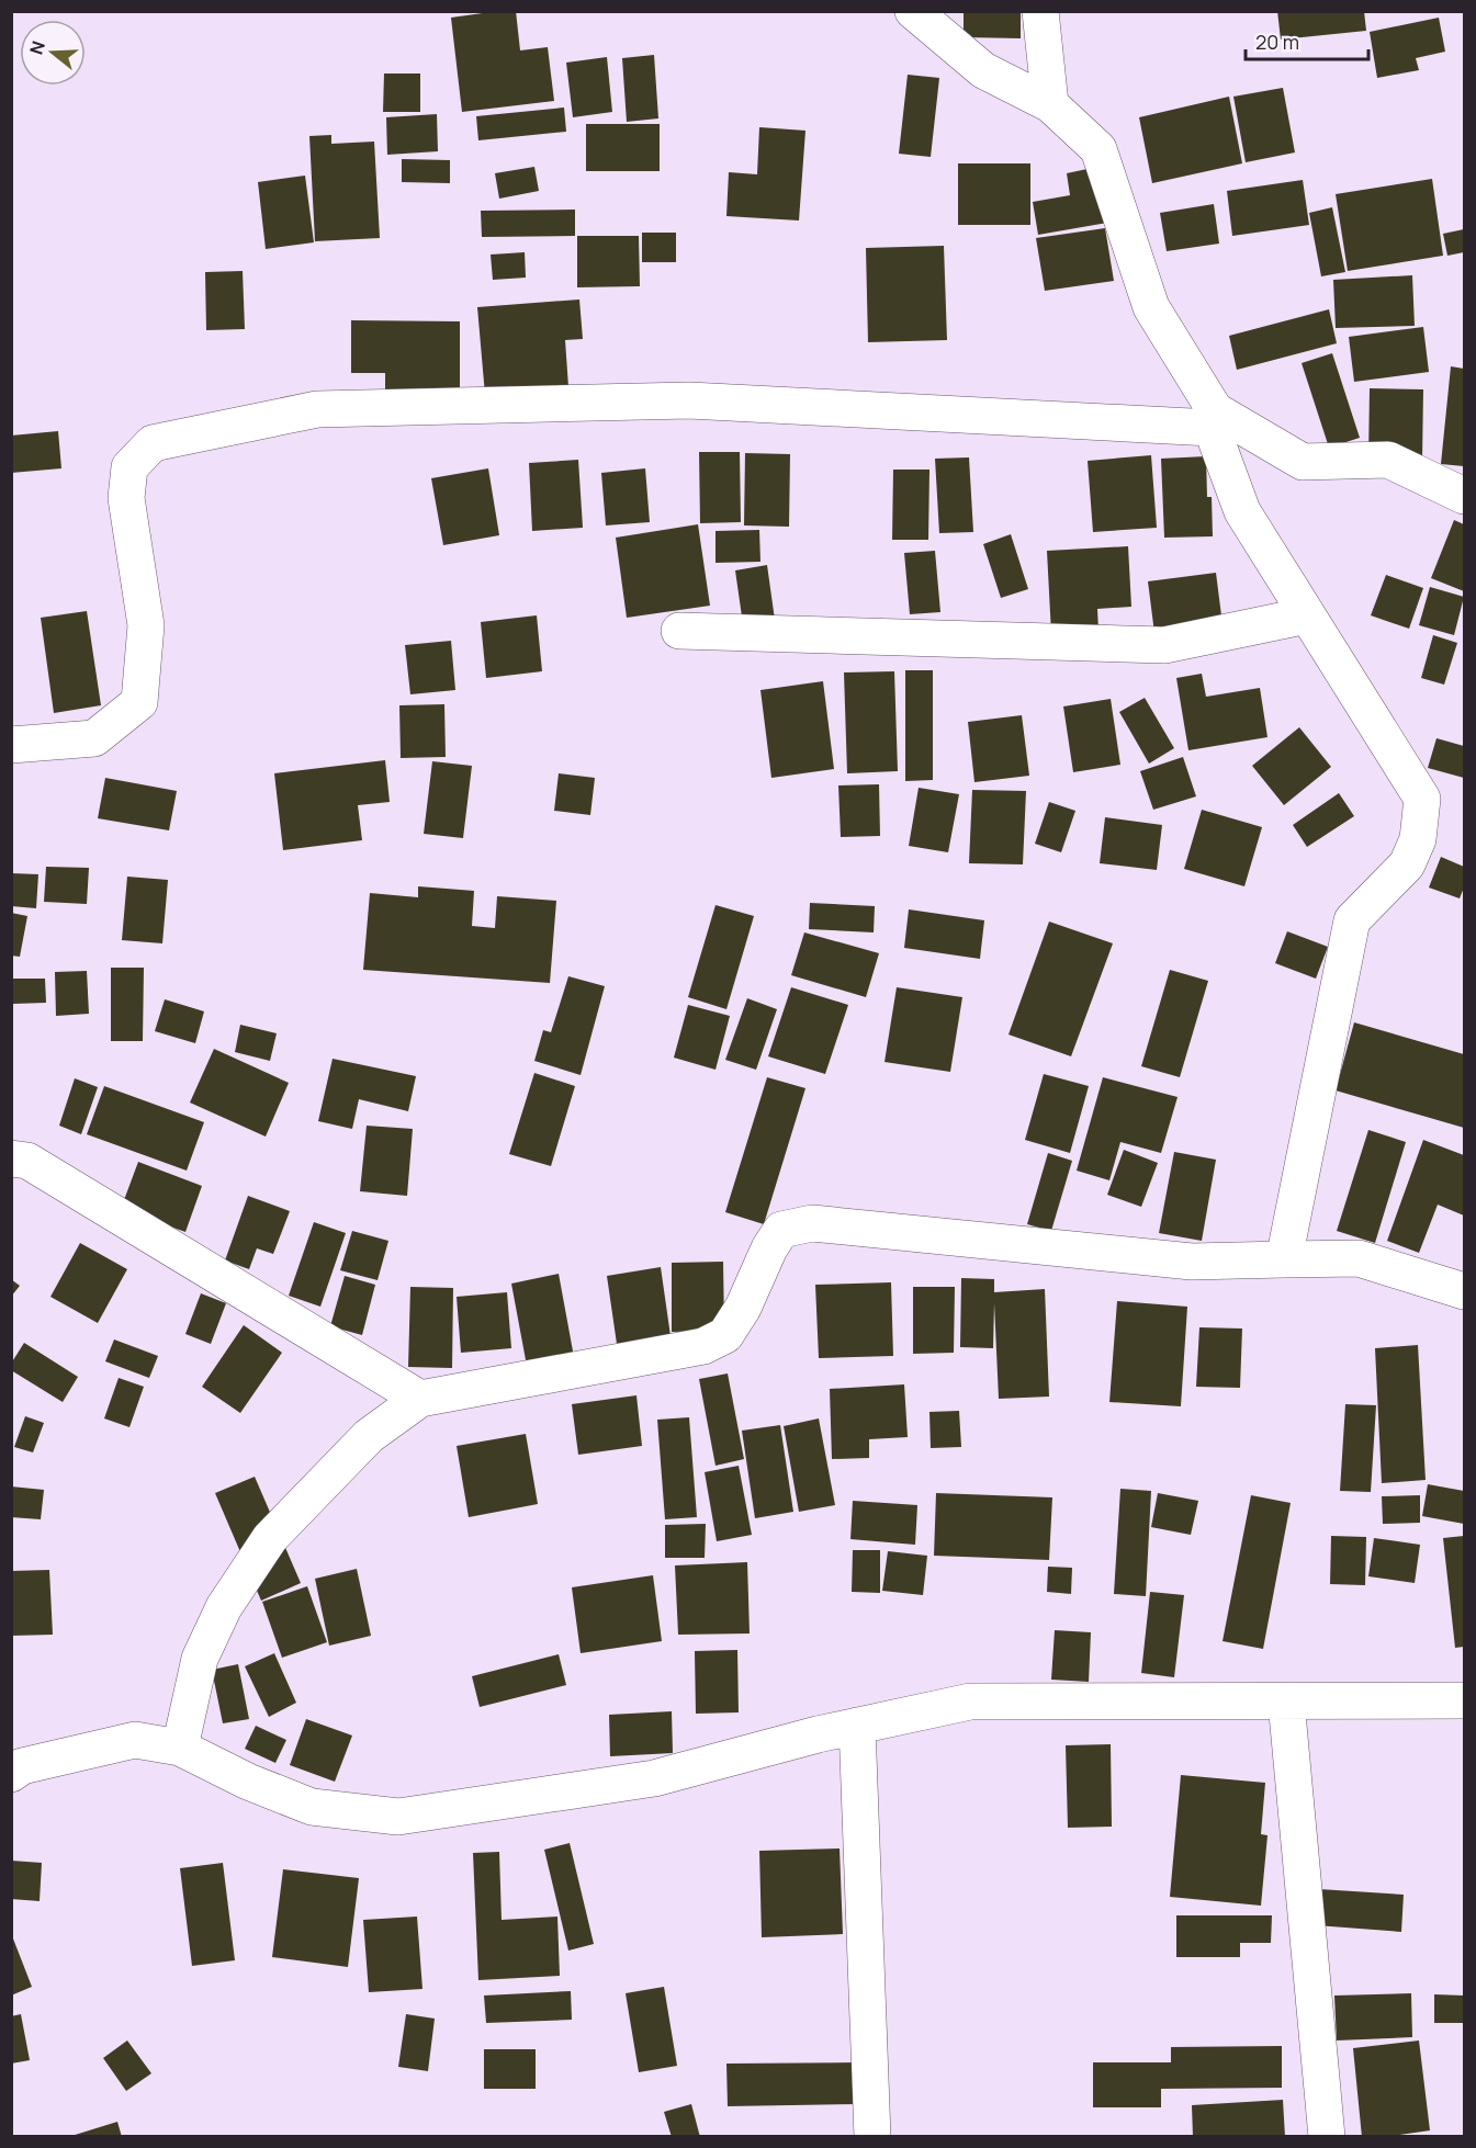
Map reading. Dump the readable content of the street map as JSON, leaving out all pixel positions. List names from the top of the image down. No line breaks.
{"scale_bar":"20 m","north":"left"}
